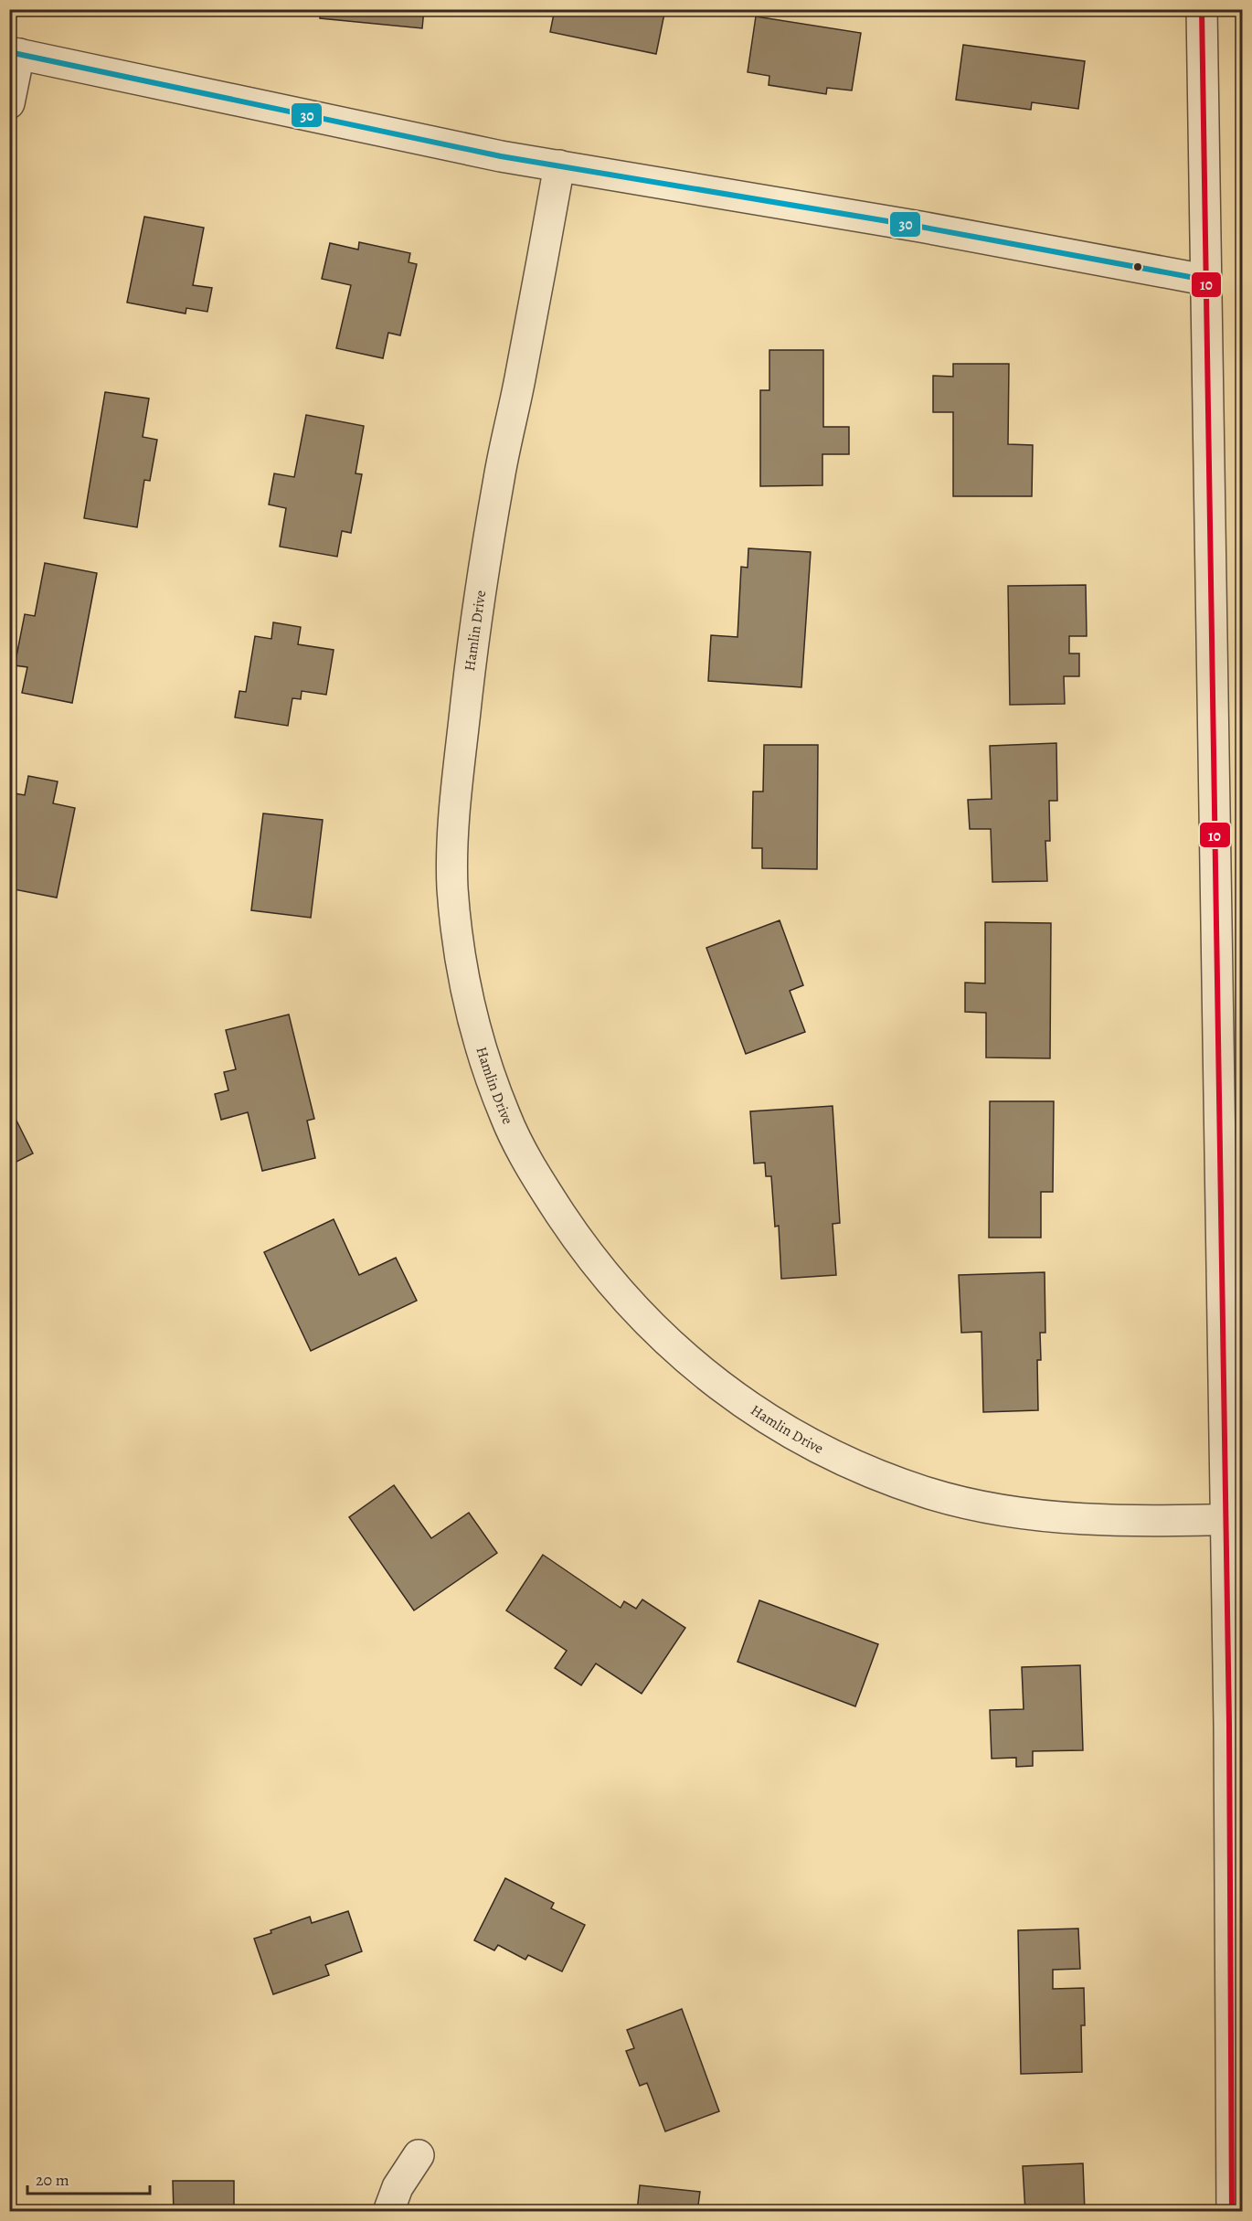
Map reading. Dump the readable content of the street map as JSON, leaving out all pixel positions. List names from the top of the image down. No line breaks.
{"streets":{"street":["Hamlin Drive"]},"lines":["transit line 10","transit line 30"],"scale_bar":"20 m"}
